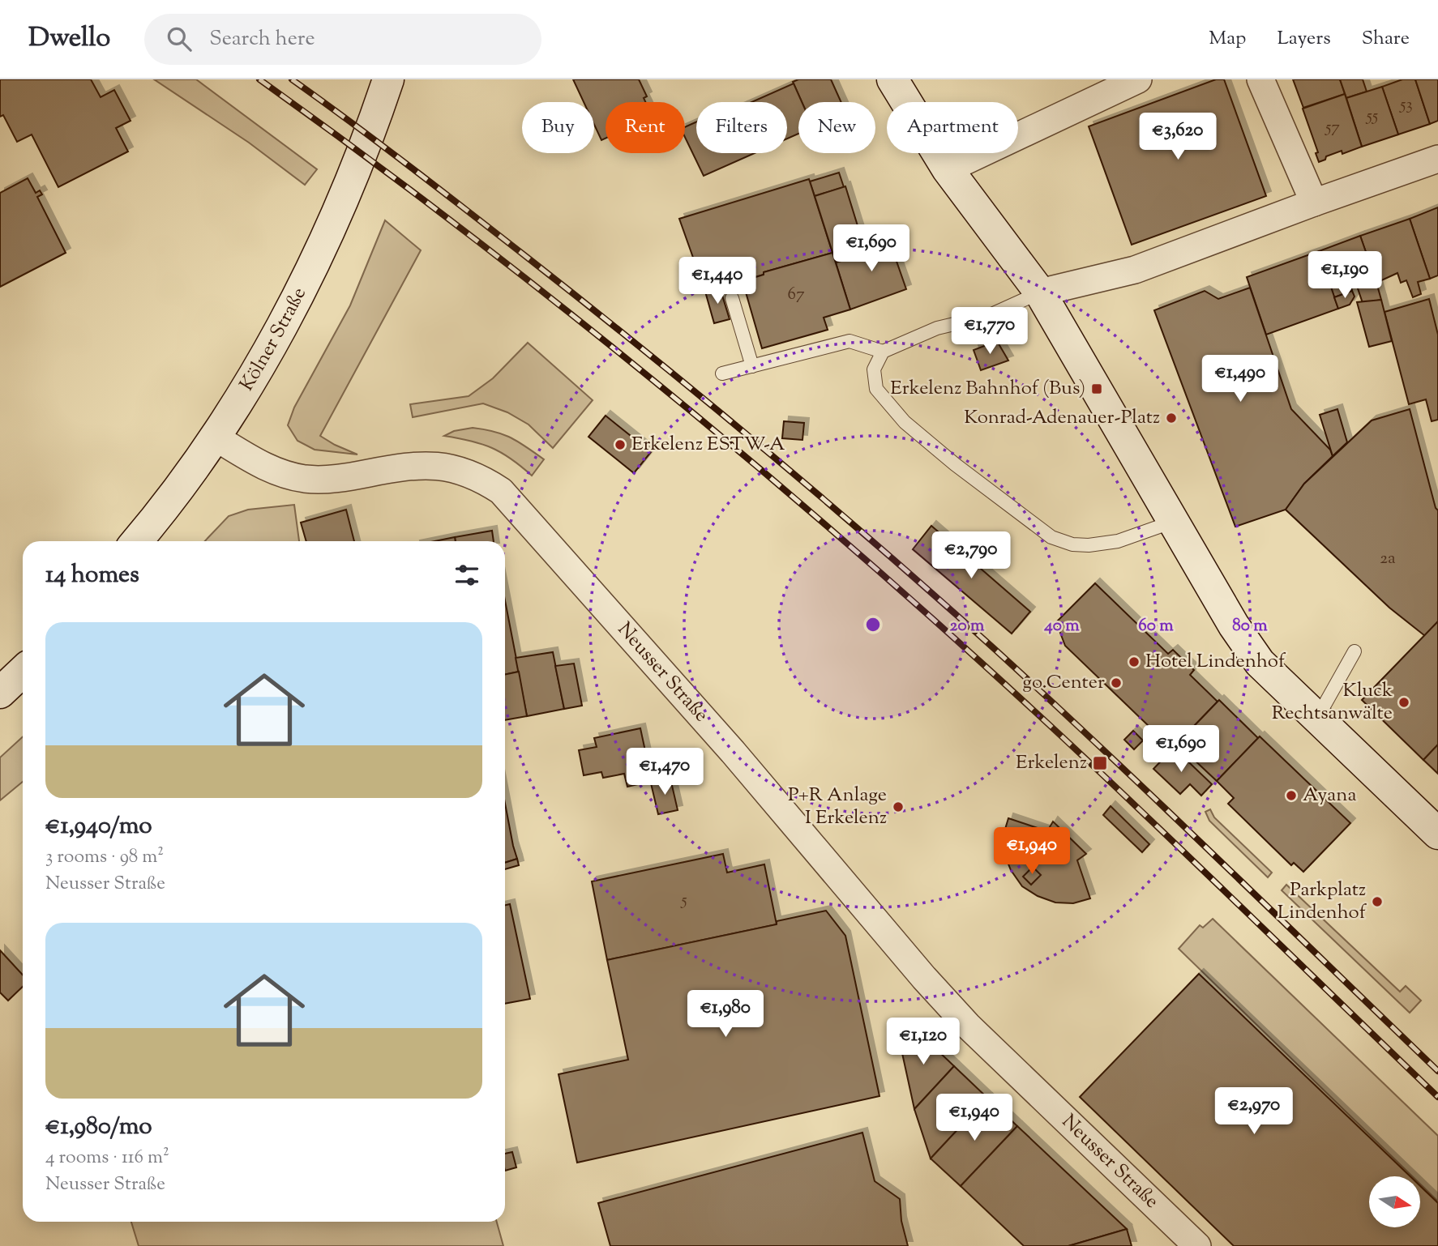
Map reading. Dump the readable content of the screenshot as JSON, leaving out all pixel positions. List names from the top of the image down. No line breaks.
{"streets":{"street":["Kölner Straße","Neusser Straße"]},"crossings":[["Kölner Straße","Neusser Straße"]],"places":{"transit":["Erkelenz Bahnhof (Bus)","Erkelenz"],"other":["Konrad-Adenauer-Platz","Erkelenz ESTW-A","Hotel Lindenhof","go.Center","Kluck Rechtsanwälte","Ayana","P+R Anlage I Erkelenz","Parkplatz Lindenhof"]},"house_numbers":["53","55","57","67","2a","5"],"north":"right","page":{"header":"Dwello","search":"Search here","nav":["Map","Layers","Share"],"chip":["Buy","Rent","Filters","New","Apartment"],"price":["€3,620","€1,690","€1,190","€1,440","€1,770","€1,490","€2,790","€1,690","€1,470","€1,940","€1,980","€1,120","€2,970","€1,940"],"heading":"14 homes","list":[{"name":"€1,940/mo","note":"3 rooms · 98 m² · Neusser Straße"},{"name":"€1,980/mo","note":"4 rooms · 116 m² · Neusser Straße"}]},"rings":["20 m","40 m","60 m","80 m"]}
